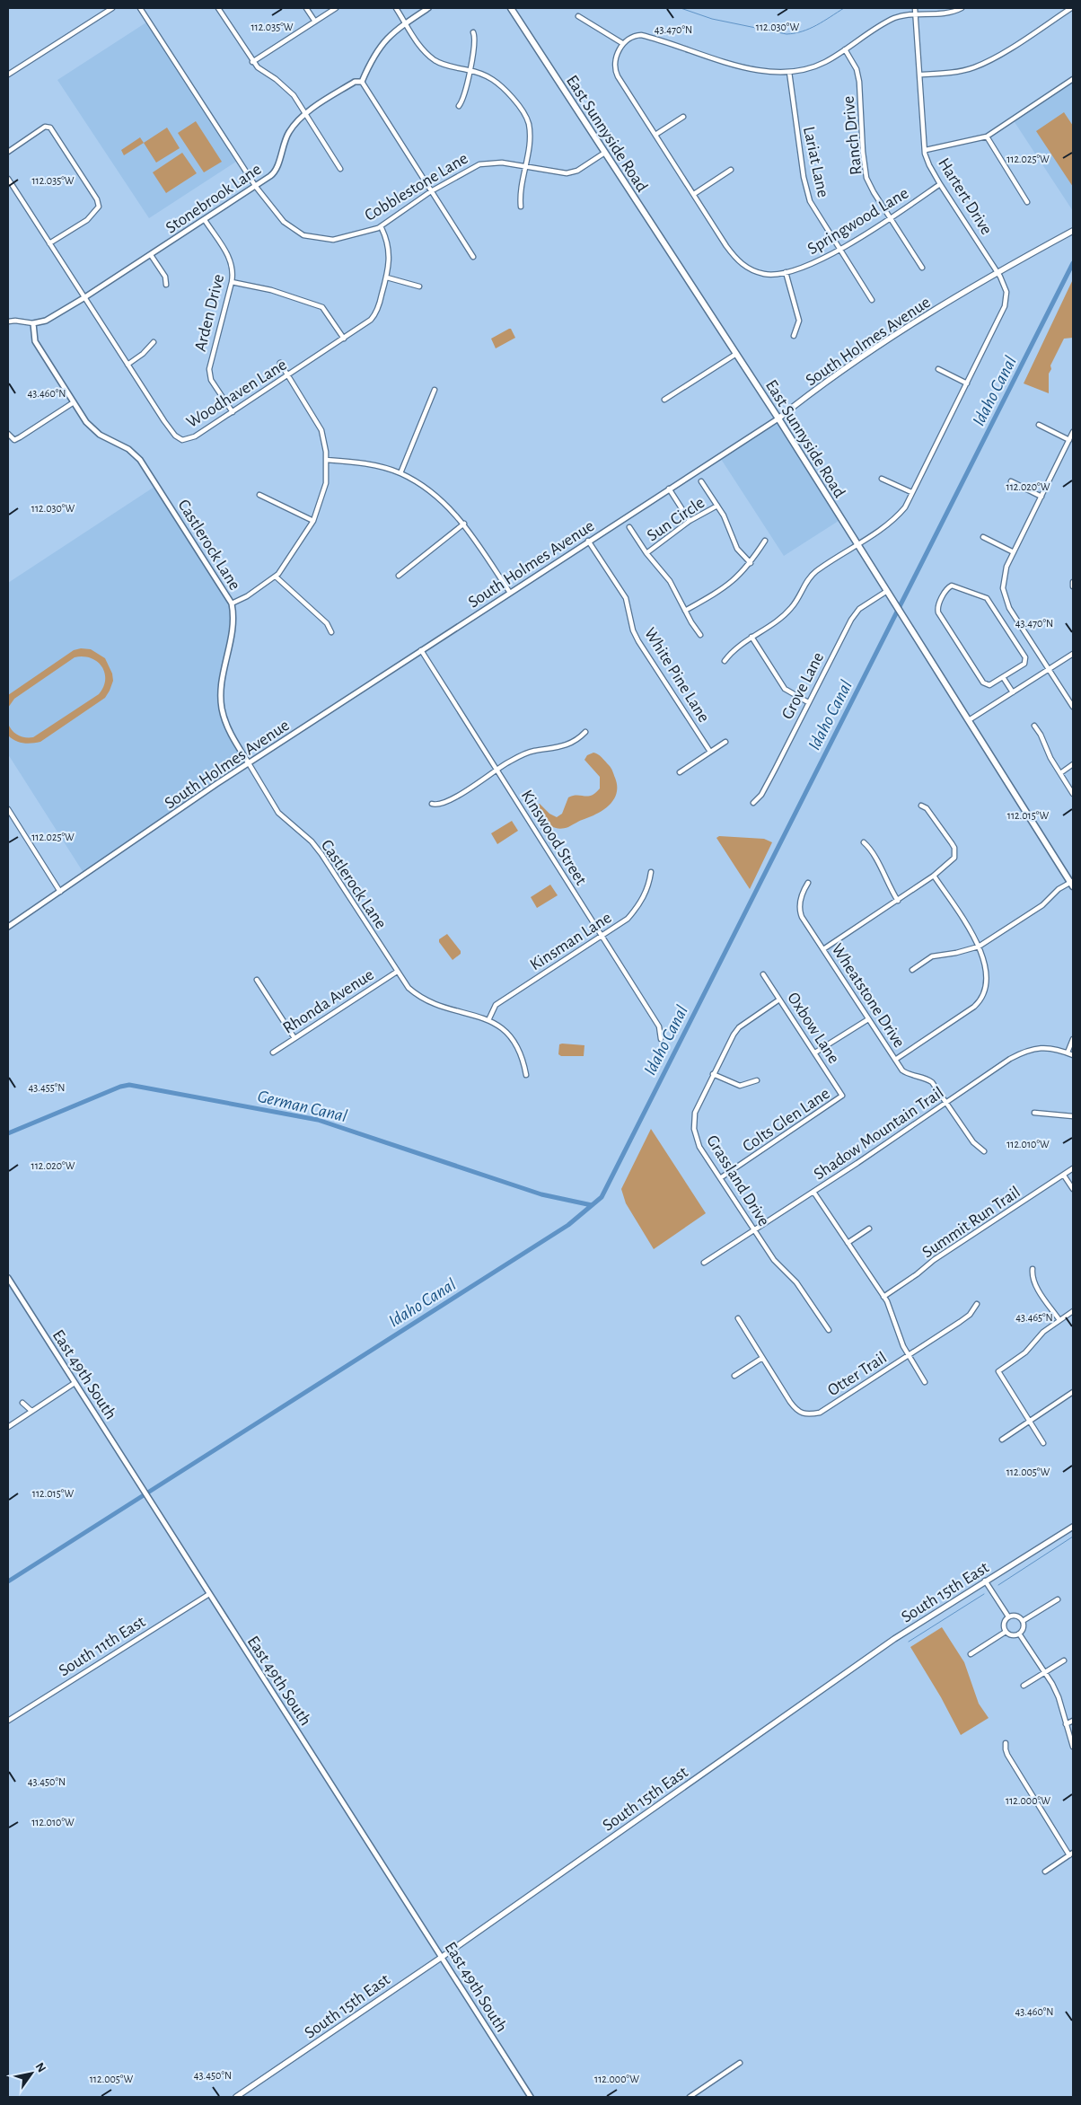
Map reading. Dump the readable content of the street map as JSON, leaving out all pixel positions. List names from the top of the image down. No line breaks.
{"streets":{"main road":["East Sunnyside Road","South Holmes Avenue","South 15th East"],"street":["Ranch Drive","Lariat Lane","Cobblestone Lane","Hartert Drive","Stonebrook Lane","Springwood Lane","Arden Drive","Woodhaven Lane","Sun Circle","Castlerock Lane","White Pine Lane","Grove Lane","Kinswood Street","Kinsman Lane","Wheatstone Drive","Rhonda Avenue","Oxbow Lane","Colts Glen Lane","Shadow Mountain Trail","Grassland Drive","Summit Run Trail","Otter Trail","East 49th South","South 11th East"]},"crossings":[["East Sunnyside Road","Cobblestone Lane"],["East Sunnyside Road","Hartert Drive"],["East Sunnyside Road","South Holmes Avenue"],["East Sunnyside Road","Grove Lane"],["Ranch Drive","Springwood Lane"],["Lariat Lane","Springwood Lane"],["Cobblestone Lane","Stonebrook Lane"],["Cobblestone Lane","Woodhaven Lane"],["Hartert Drive","Springwood Lane"],["Hartert Drive","South Holmes Avenue"],["Stonebrook Lane","Arden Drive"],["Stonebrook Lane","Woodhaven Lane"],["Stonebrook Lane","Castlerock Lane"],["Arden Drive","Woodhaven Lane"],["South Holmes Avenue","Castlerock Lane"],["South Holmes Avenue","White Pine Lane"],["South Holmes Avenue","Kinswood Street"],["Castlerock Lane","Kinsman Lane"],["Castlerock Lane","Rhonda Avenue"],["Kinswood Street","Kinsman Lane"],["Wheatstone Drive","Shadow Mountain Trail"],["Oxbow Lane","Colts Glen Lane"],["Oxbow Lane","Grassland Drive"],["Colts Glen Lane","Grassland Drive"],["Shadow Mountain Trail","Grassland Drive"],["East 49th South","South 15th East"],["East 49th South","South 11th East"]],"water":["Idaho Canal","German Canal"],"north":"top right","coordinates":["112.035°W","112.030°W","43.470°N","112.025°W","43.460°N","112.020°W","112.015°W","43.455°N","112.010°W","43.465°N","112.005°W","43.450°N","112.000°W"]}
